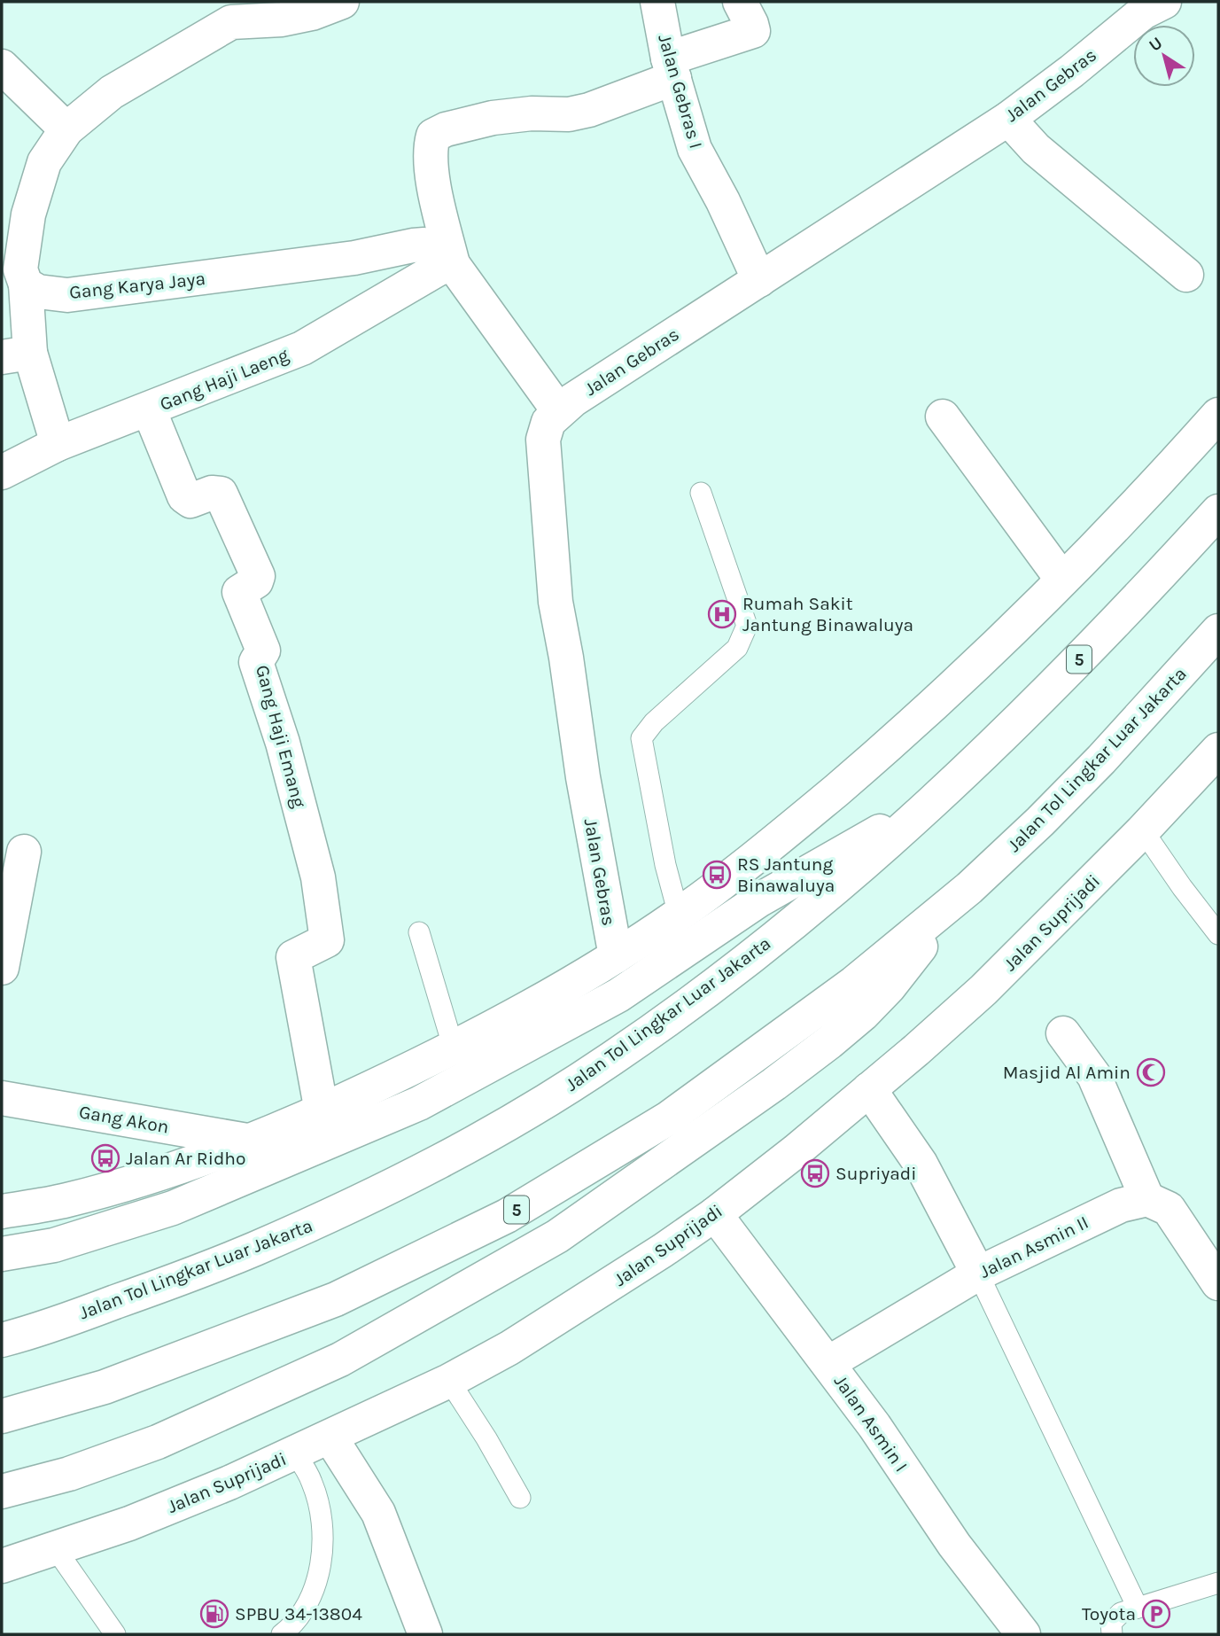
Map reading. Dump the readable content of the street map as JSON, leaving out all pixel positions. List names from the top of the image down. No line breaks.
{"streets":{"main road":["Jalan Gebras","Jalan Gebras I","Gang Karya Jaya","Gang Haji Laeng","5","Gang Haji Emang","Jalan Tol Lingkar Luar Jakarta","Jalan Suprijadi","Gang Akon","Jalan Asmin II","Jalan Asmin I"]},"crossings":[["Jalan Gebras","Jalan Gebras I"],["Gang Karya Jaya","Gang Haji Laeng"],["Gang Haji Laeng","Gang Haji Emang"],["Jalan Suprijadi","Jalan Asmin I"],["Jalan Asmin II","Jalan Asmin I"]],"places":{"hospital":["Rumah Sakit Jantung Binawaluya"],"bus stop":["RS Jantung Binawaluya","Jalan Ar Ridho","Supriyadi"],"mosque":["Masjid Al Amin"],"fuel station":["SPBU 34-13804"],"parking":["Toyota"]},"north":"top left"}
